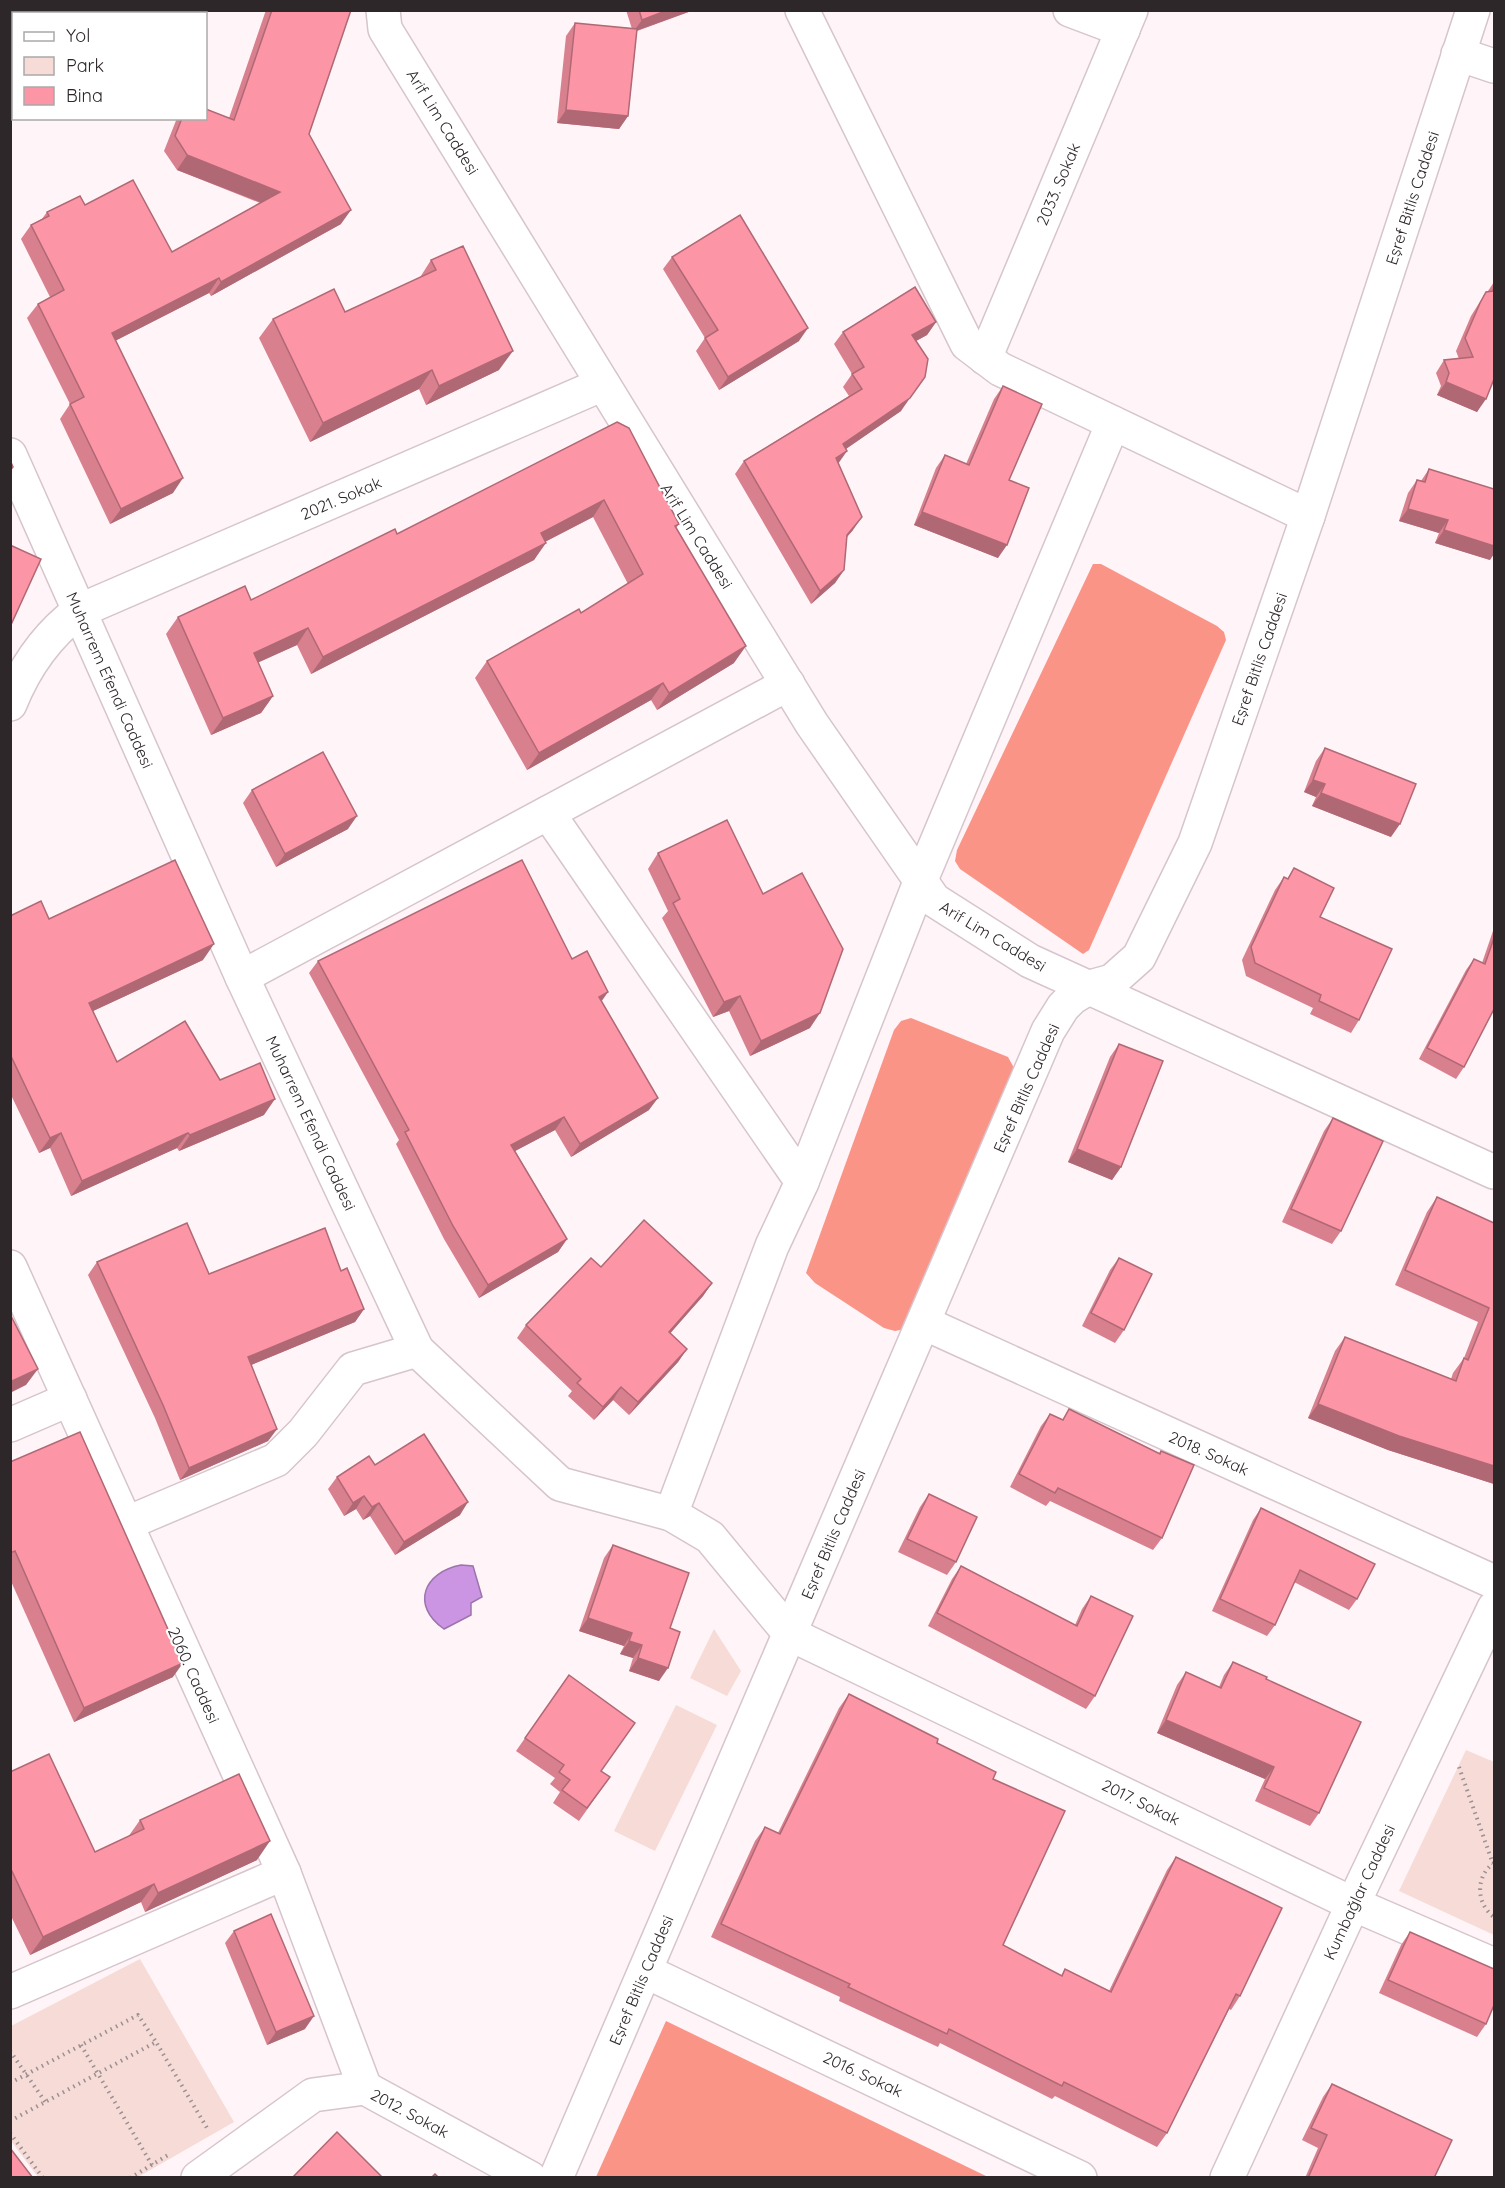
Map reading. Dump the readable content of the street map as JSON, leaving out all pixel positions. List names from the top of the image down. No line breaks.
{"streets":{"street":["Arif Lim Caddesi","2033. Sokak","Eşref Bitlis Caddesi","2021. Sokak","Muharrem Efendi Caddesi","2018. Sokak","2060. Caddesi","2017. Sokak","Kumbağlar Caddesi","2016. Sokak","2012. Sokak"]},"crossings":[["Arif Lim Caddesi","Eşref Bitlis Caddesi"],["Arif Lim Caddesi","2021. Sokak"],["Eşref Bitlis Caddesi","Muharrem Efendi Caddesi"],["Eşref Bitlis Caddesi","2018. Sokak"],["Eşref Bitlis Caddesi","2017. Sokak"],["Eşref Bitlis Caddesi","2016. Sokak"],["2021. Sokak","Muharrem Efendi Caddesi"],["Muharrem Efendi Caddesi","2017. Sokak"],["2060. Caddesi","2012. Sokak"],["2017. Sokak","Kumbağlar Caddesi"]],"legend":["Yol","Park","Bina"]}
